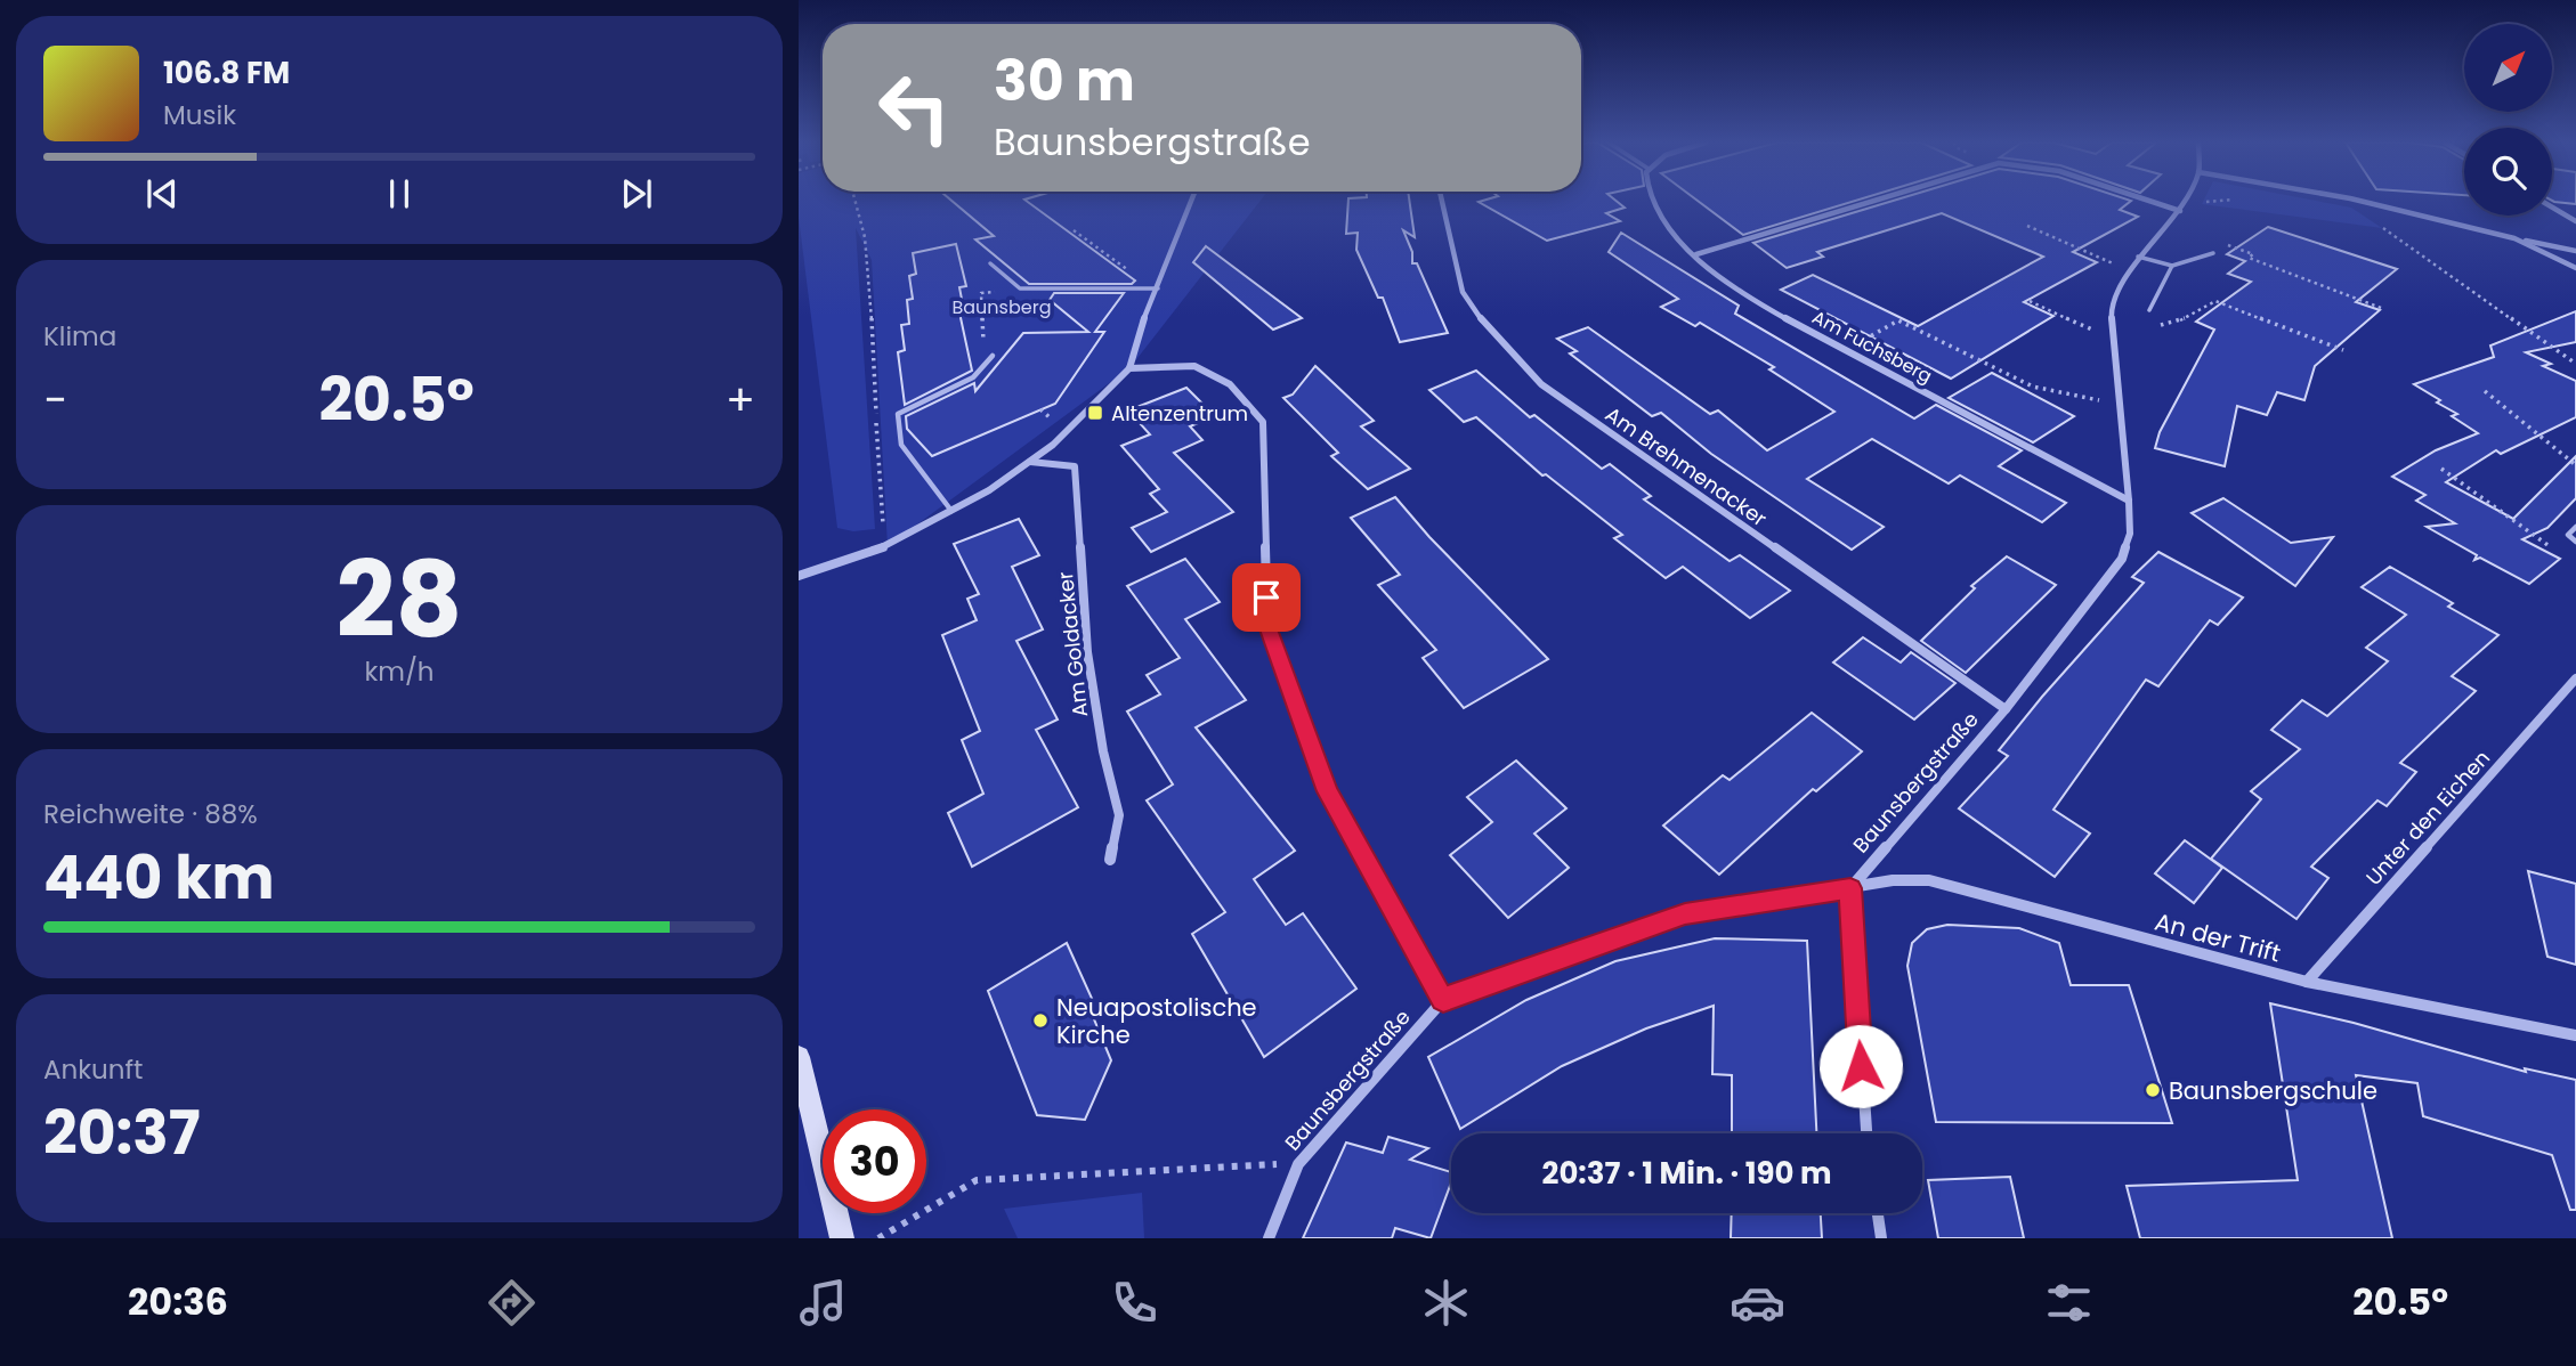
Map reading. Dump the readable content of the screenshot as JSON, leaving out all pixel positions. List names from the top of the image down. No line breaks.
{"streets":{"street":["Am Fuchsberg","Am Brehmenacker","Am Goldacker","Baunsbergstraße","Unter den Eichen","An der Trift"]},"crossings":[["Am Fuchsberg","Baunsbergstraße"],["Am Brehmenacker","Baunsbergstraße"],["Baunsbergstraße","An der Trift"],["Unter den Eichen","An der Trift"]],"parks":["Baunsberg"],"places":{"transit":["Altenzentrum"],"other":["Neuapostolische Kirche","Baunsbergschule"]},"north":"top right","page":{"turn":["30 m","Baunsbergstraße"],"song":["106.8 FM","Musik"],"tile":["Klima",["28","km/h"],["Reichweite · 88%","440 km"],["Ankunft","20:37"]],"heat":["−","20.5°","+"],"limit":"30","trip":"20:37 · 1 Min. · 190 m","tabs":["20:36","20.5°"]}}
